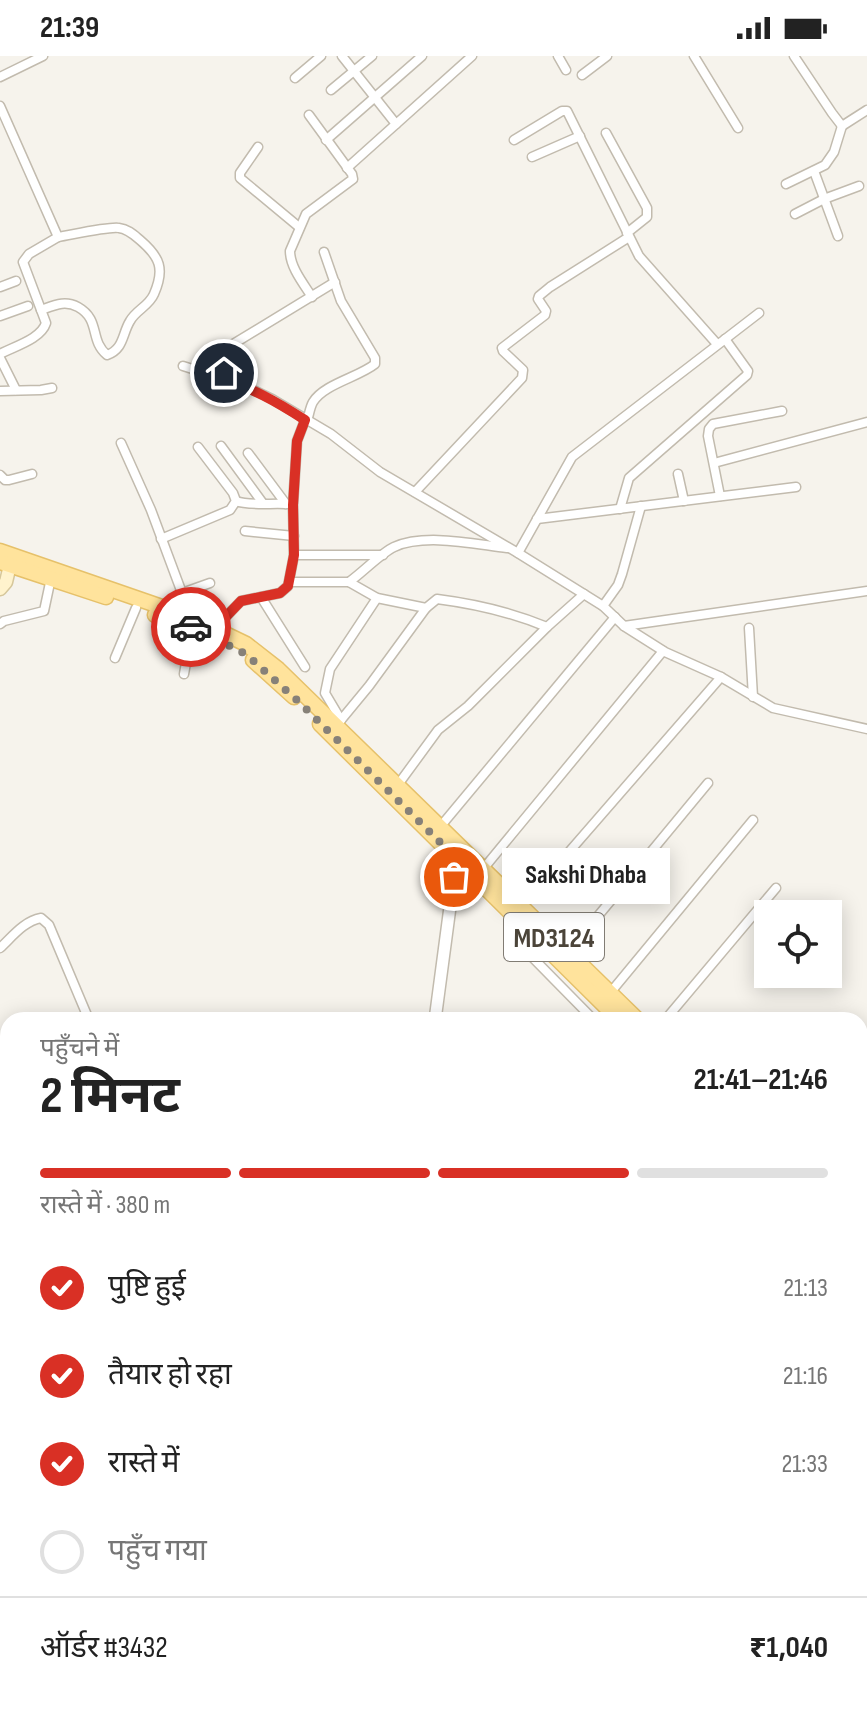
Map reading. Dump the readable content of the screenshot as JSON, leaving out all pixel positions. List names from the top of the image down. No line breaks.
{"streets":{"main road":["MD3124"]},"places":["Sakshi Dhaba"],"page":{"status":"21:39","bubble":"Sakshi Dhaba","heading":["2 मिनट","पहुँचने में","21:41–21:46"],"panel":["ऑर्डर #3432","₹1,040"],"bar":"रास्ते में · 380 m","list":[["पुष्टि हुई","21:13"],["तैयार हो रहा","21:16"],["रास्ते में","21:33"],"पहुँच गया"]}}
